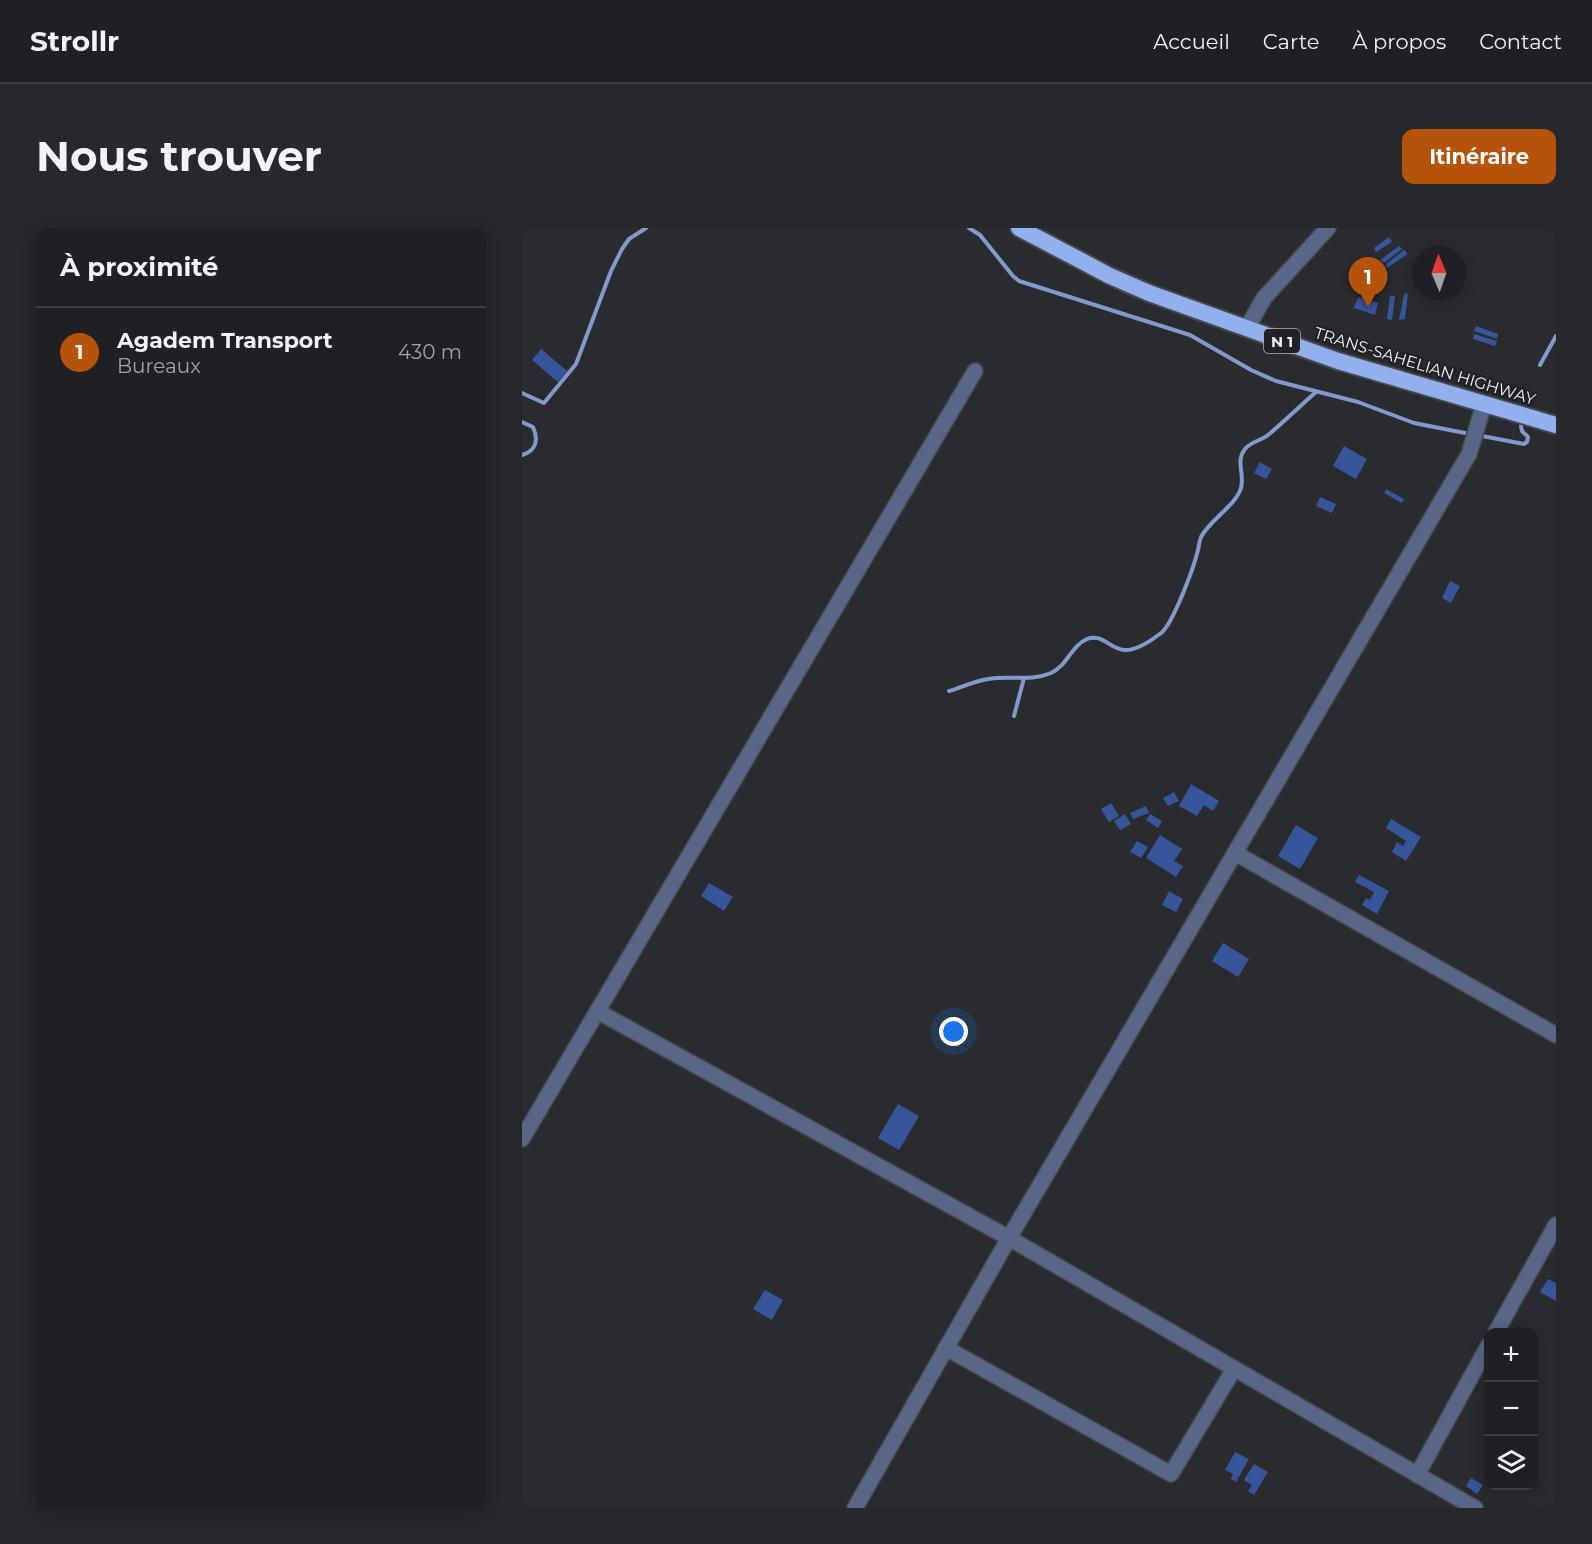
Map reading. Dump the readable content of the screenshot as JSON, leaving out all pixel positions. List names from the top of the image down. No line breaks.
{"streets":{"highway":["N 1","TRANS-SAHELIAN HIGHWAY"]},"north":"top","page":{"header":"Strollr","nav":["Accueil","Carte","À propos","Contact"],"buttons":"Itinéraire","title":"Nous trouver","heading":"À proximité","pins":"1","list":[{"mark":"1","name":"Agadem Transport","note":"Bureaux","value":"430 m"}],"map_buttons":["+","−"]}}
